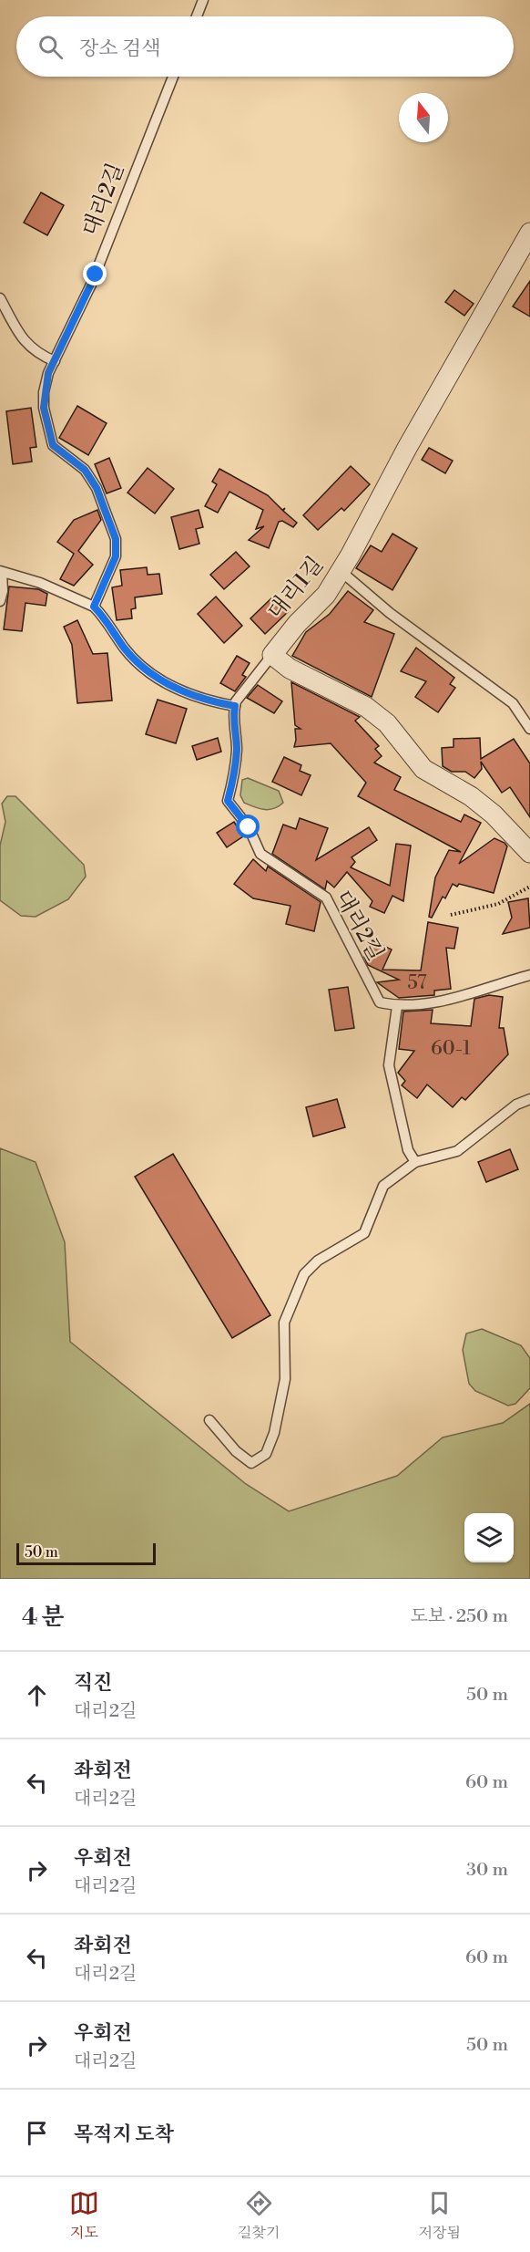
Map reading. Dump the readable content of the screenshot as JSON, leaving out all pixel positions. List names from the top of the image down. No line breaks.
{"streets":{"street":["대리1길"],"lane":["대리2길"]},"house_numbers":["57","60-1"],"scale_bar":"50 m","north":"top","page":{"search":"장소 검색","scale":"50 m","heading":["4 분","도보 · 250 m"],"list":[["직진","대리2길","50 m"],["좌회전","대리2길","60 m"],["우회전","대리2길","30 m"],["좌회전","대리2길","60 m"],["우회전","대리2길","50 m"],"목적지 도착"],"nav":["지도","길찾기","저장됨"]}}
